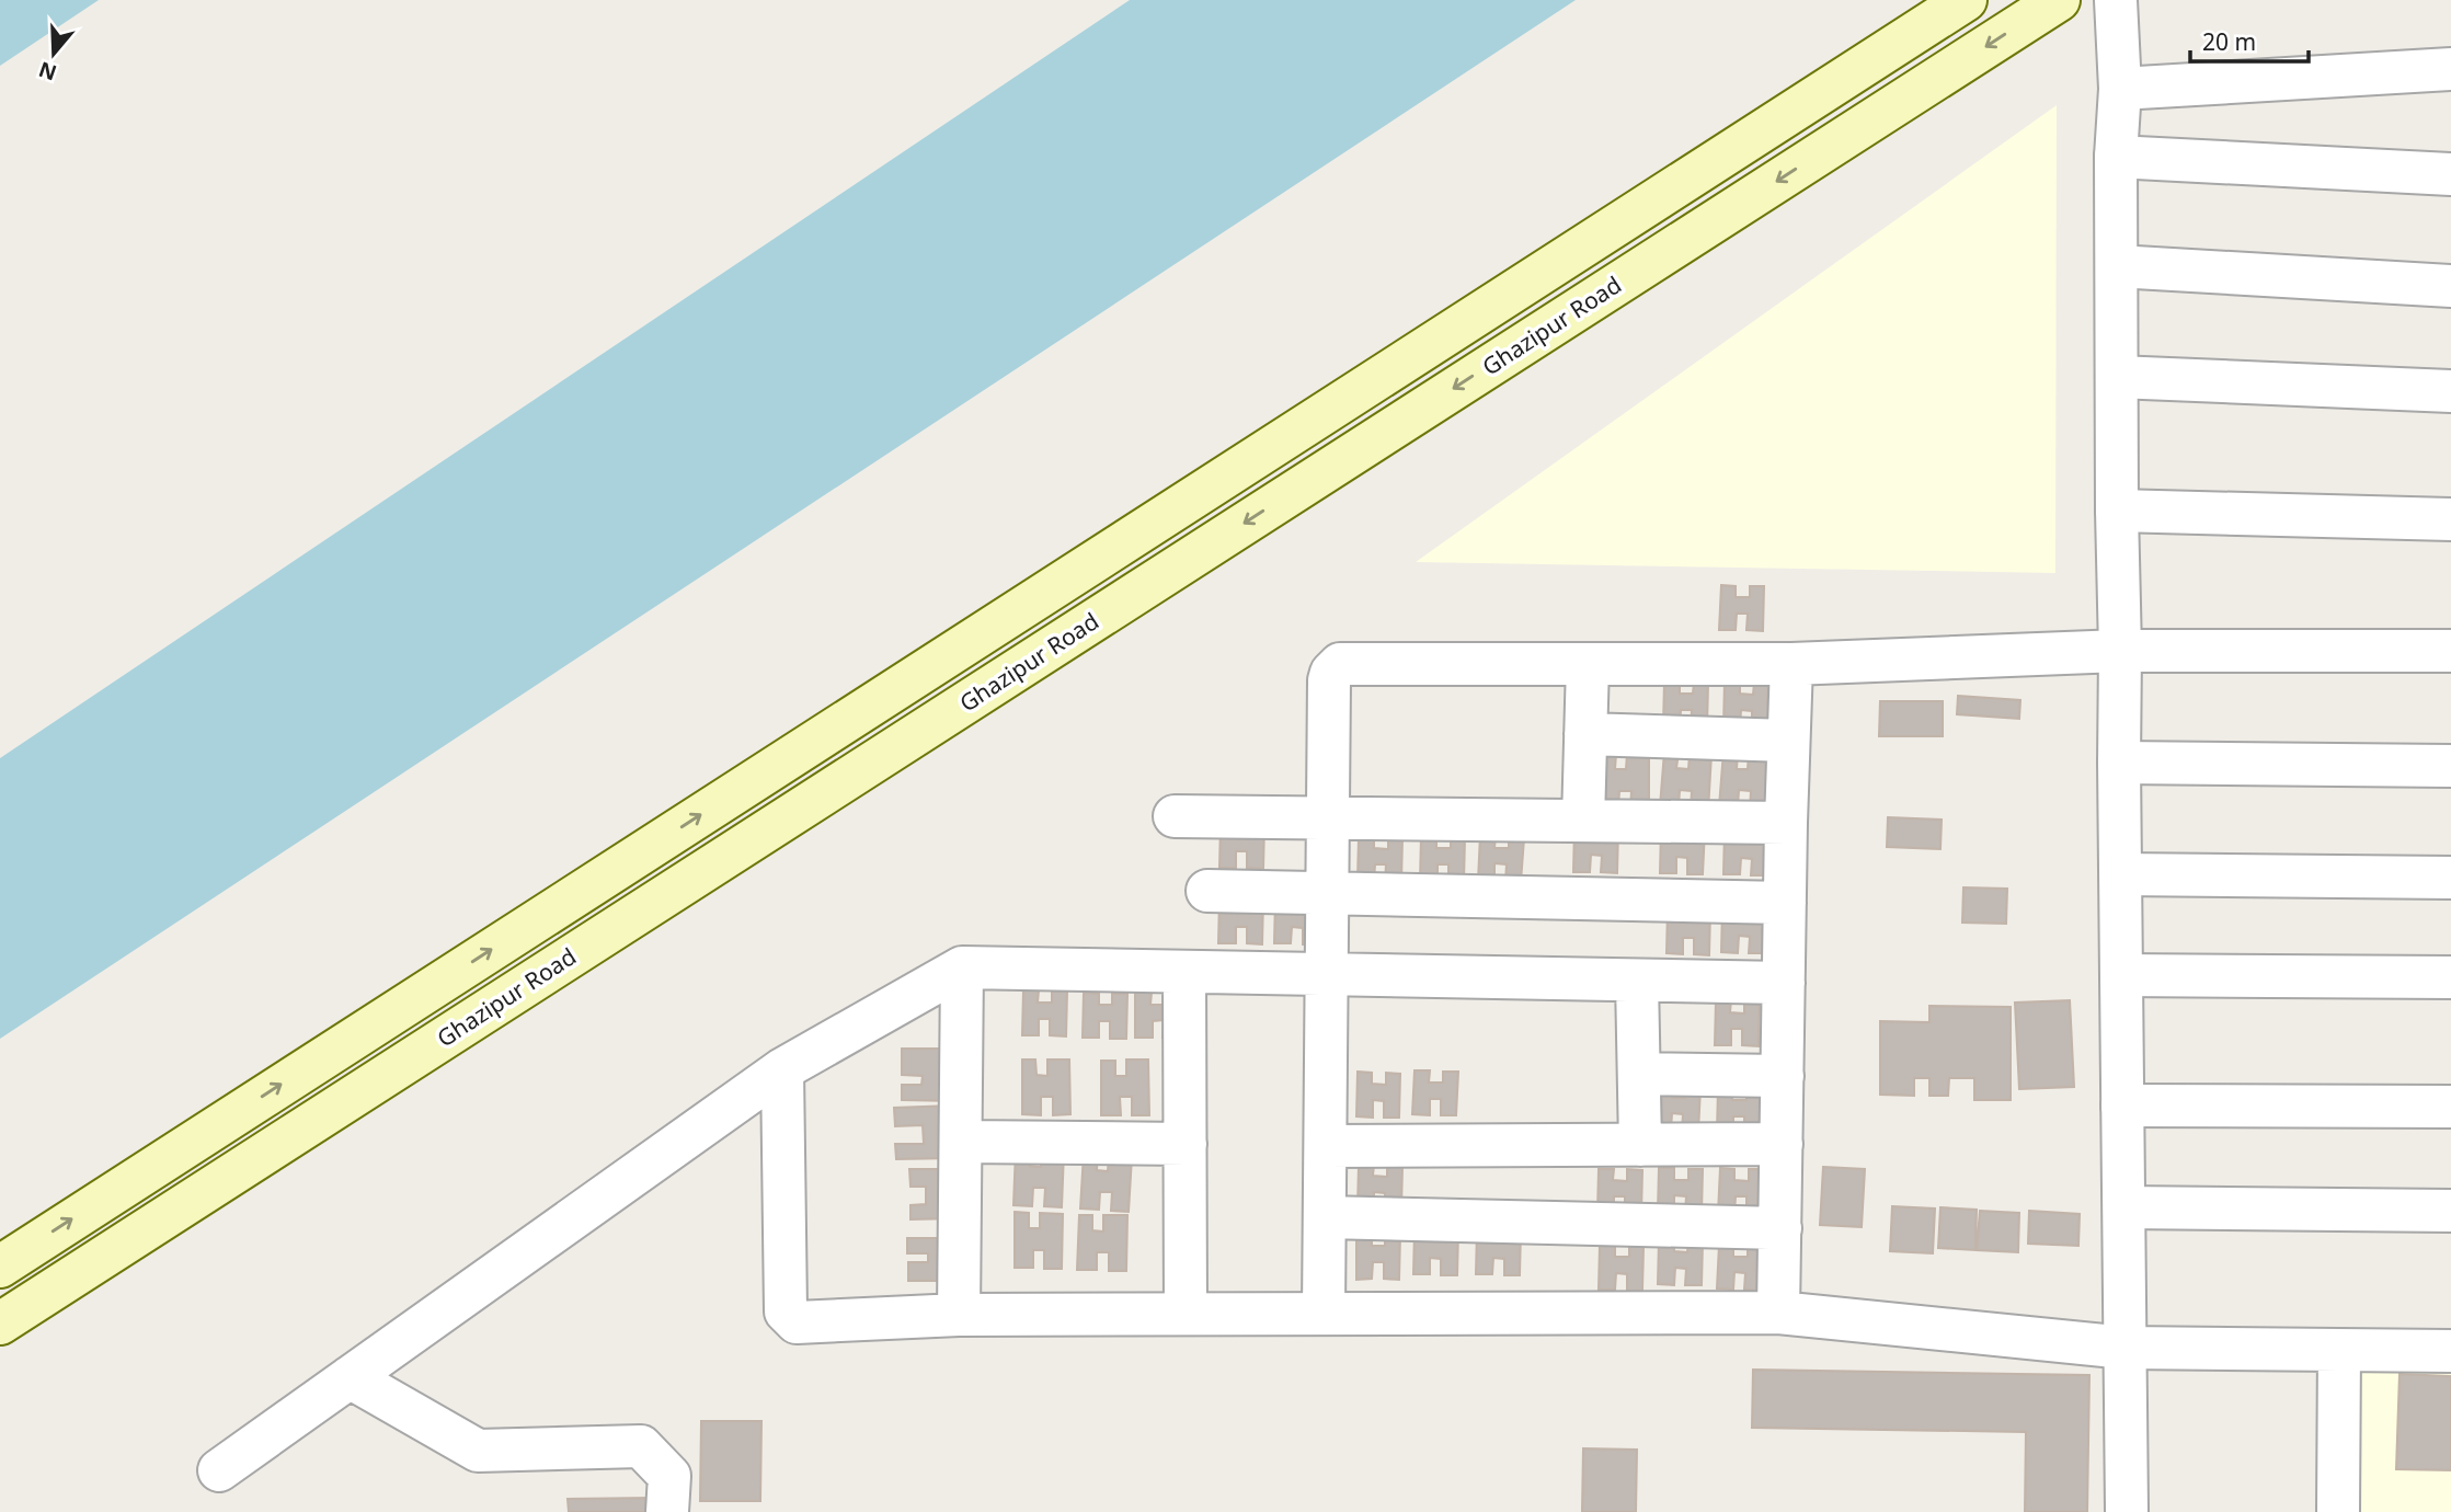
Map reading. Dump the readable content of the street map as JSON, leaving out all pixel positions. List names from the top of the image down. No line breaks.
{"streets":{"main road":["Ghazipur Road"]},"scale_bar":"20 m","north":"bottom"}
